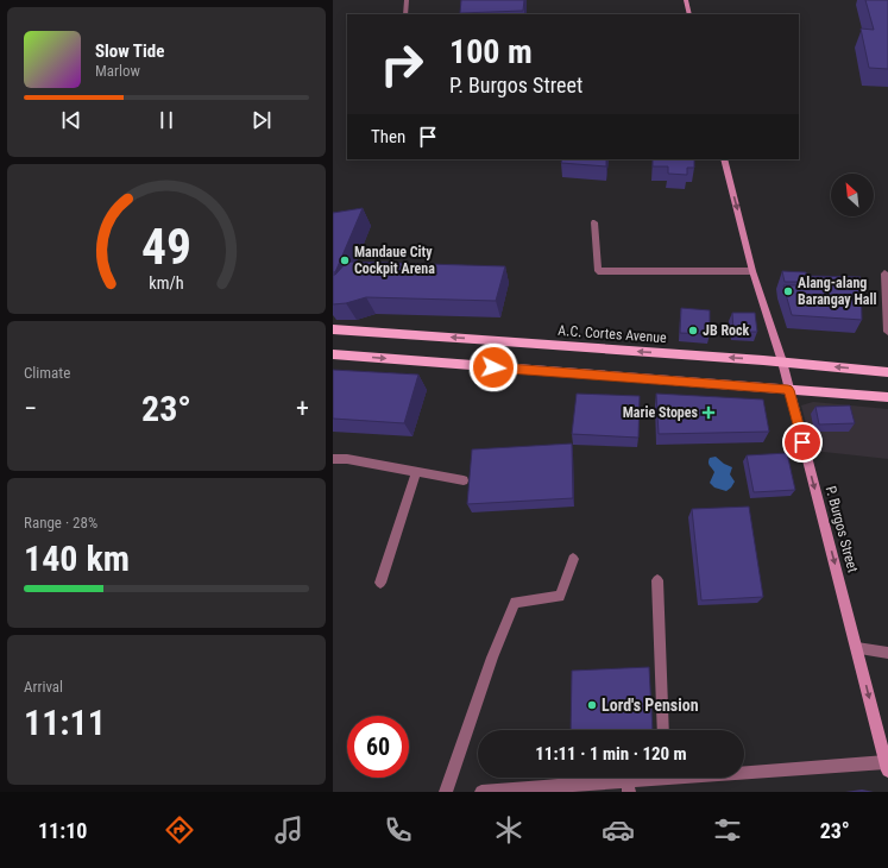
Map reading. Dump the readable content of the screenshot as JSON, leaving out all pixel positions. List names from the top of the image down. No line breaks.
{"streets":{"main road":["A.C. Cortes Avenue"],"street":["P. Burgos Street"]},"crossings":[["A.C. Cortes Avenue","P. Burgos Street"]],"one_way":["P. Burgos Street"],"places":{"other":["Mandaue City Cockpit Arena","Alang-alang Barangay Hall","JB Rock","Lord's Pension"],"health":["Marie Stopes"]},"north":"top left","page":{"turn":["100 m","P. Burgos Street"],"song":["Slow Tide","Marlow"],"then":"Then","tile":["Climate",["Range · 28%","140 km"],["Arrival","11:11"]],"heat":["−","23°","+"],"limit":"60","trip":"11:11 · 1 min · 120 m","tabs":["11:10","23°"],"gauge":["49","km/h"]}}
